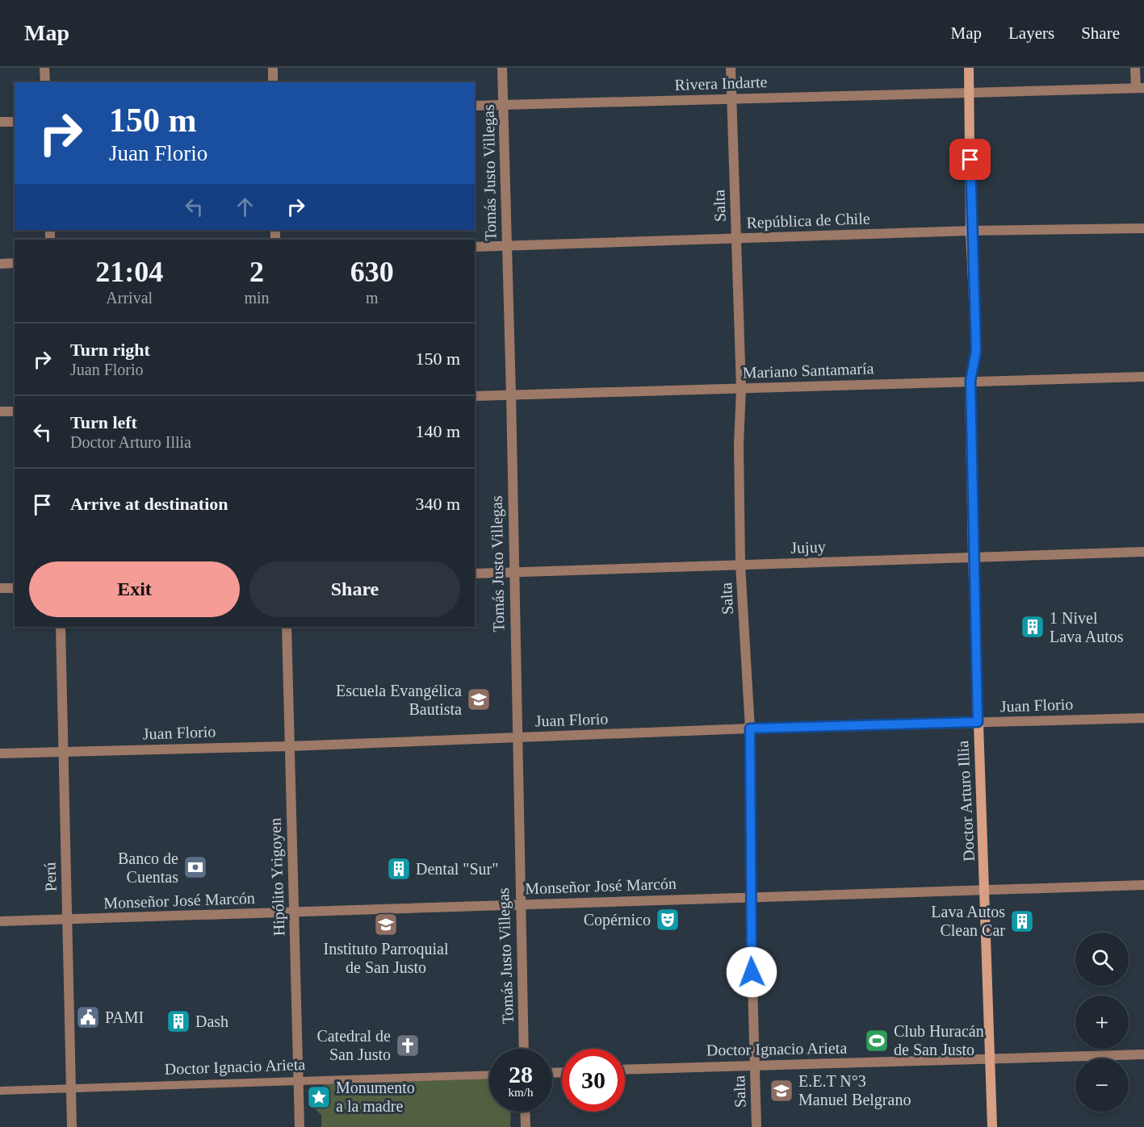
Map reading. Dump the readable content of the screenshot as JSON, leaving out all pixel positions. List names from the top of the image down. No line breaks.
{"streets":{"main road":["Doctor Arturo Illia"],"street":["Rivera Indarte","Tomás Justo Villegas","Salta","República de Chile","Mariano Santamaría","Jujuy","Juan Florio","Perú","Hipólito Yrigoyen","Monseñor José Marcón","Doctor Ignacio Arieta"]},"crossings":[["Rivera Indarte","Tomás Justo Villegas"],["Rivera Indarte","Salta"],["Rivera Indarte","Doctor Arturo Illia"],["Tomás Justo Villegas","República de Chile"],["Tomás Justo Villegas","Mariano Santamaría"],["Tomás Justo Villegas","Jujuy"],["Tomás Justo Villegas","Juan Florio"],["Tomás Justo Villegas","Monseñor José Marcón"],["Salta","República de Chile"],["Salta","Mariano Santamaría"],["Salta","Jujuy"],["Salta","Juan Florio"],["Salta","Monseñor José Marcón"],["Salta","Doctor Ignacio Arieta"],["República de Chile","Doctor Arturo Illia"],["Mariano Santamaría","Doctor Arturo Illia"],["Jujuy","Doctor Arturo Illia"],["Juan Florio","Doctor Arturo Illia"],["Juan Florio","Perú"],["Juan Florio","Hipólito Yrigoyen"],["Doctor Arturo Illia","Monseñor José Marcón"],["Doctor Arturo Illia","Doctor Ignacio Arieta"],["Perú","Monseñor José Marcón"],["Perú","Doctor Ignacio Arieta"],["Hipólito Yrigoyen","Monseñor José Marcón"],["Hipólito Yrigoyen","Doctor Ignacio Arieta"]],"places":{"building":["1 Nivel Lava Autos","Dental \"Sur\"","Lava Autos Clean Car","Dash"],"school or university":["Escuela Evangélica Bautista","Instituto Parroquial de San Justo","E.E.T N°3 Manuel Belgrano"],"bank":["Banco de Cuentas"],"theatre":["Copérnico"],"public building":["PAMI"],"sports":["Club Huracán de San Justo"],"church":["Catedral de San Justo"],"place":["Monumento a la madre"]},"page":{"header":"Map","nav":["Map","Layers","Share"],"turn":["150 m","Juan Florio"],"eta":["21:04","Arrival","2","min","630","m"],"list":[{"name":"Turn right","note":"Juan Florio","value":"150 m"},{"name":"Turn left","note":"Doctor Arturo Illia","value":"140 m"},{"name":"Arrive at destination","value":"340 m"}],"buttons":["Exit","Share"],"map_buttons":["+","−"],"speed":"28 km/h","limit":"30"}}
